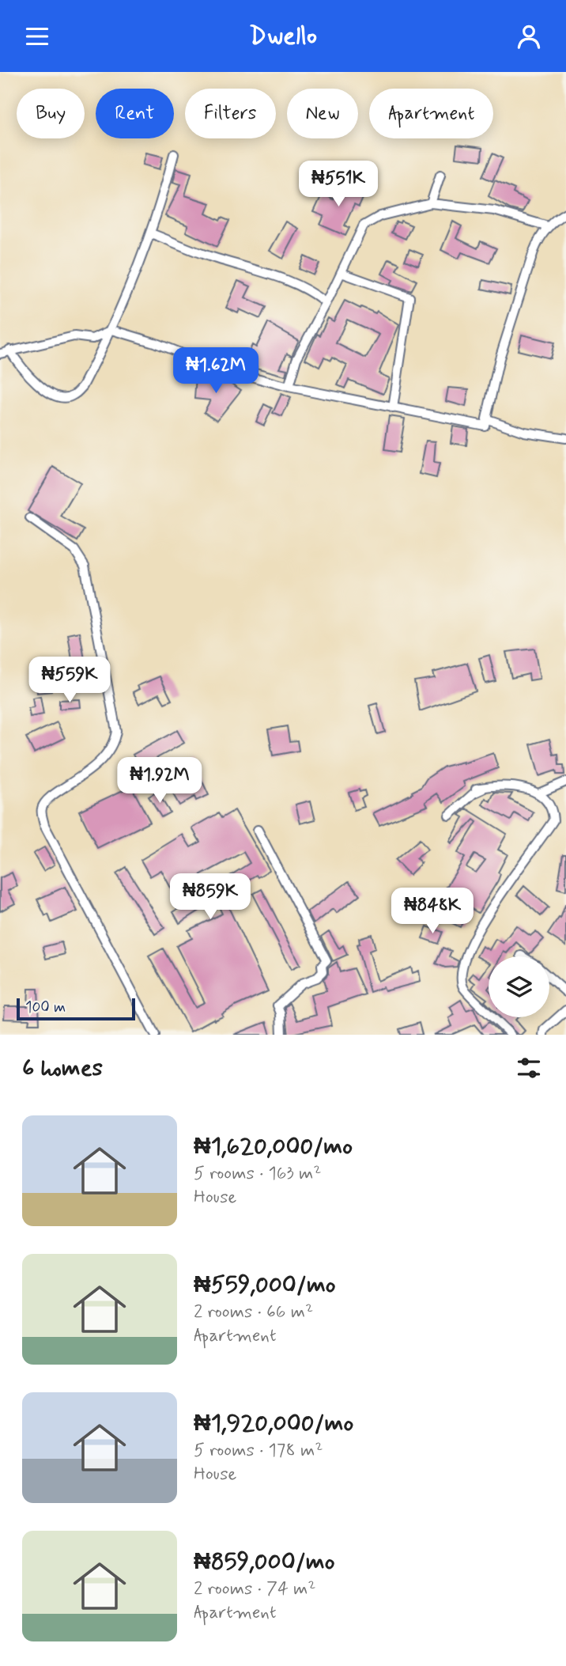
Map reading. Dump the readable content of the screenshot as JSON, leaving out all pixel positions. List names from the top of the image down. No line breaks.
{"scale_bar":"100 m","page":{"header":"Dwello","chip":["Buy","Rent","Filters","New","Apartment"],"price":["₦551K","₦1.62M","₦559K","₦1.92M","₦859K","₦848K"],"scale":"100 m","heading":"6 homes","list":[{"name":"₦1,620,000/mo","note":"5 rooms · 163 m² · House"},{"name":"₦559,000/mo","note":"2 rooms · 66 m² · Apartment"},{"name":"₦1,920,000/mo","note":"5 rooms · 178 m² · House"},{"name":"₦859,000/mo","note":"2 rooms · 74 m² · Apartment"}]}}
